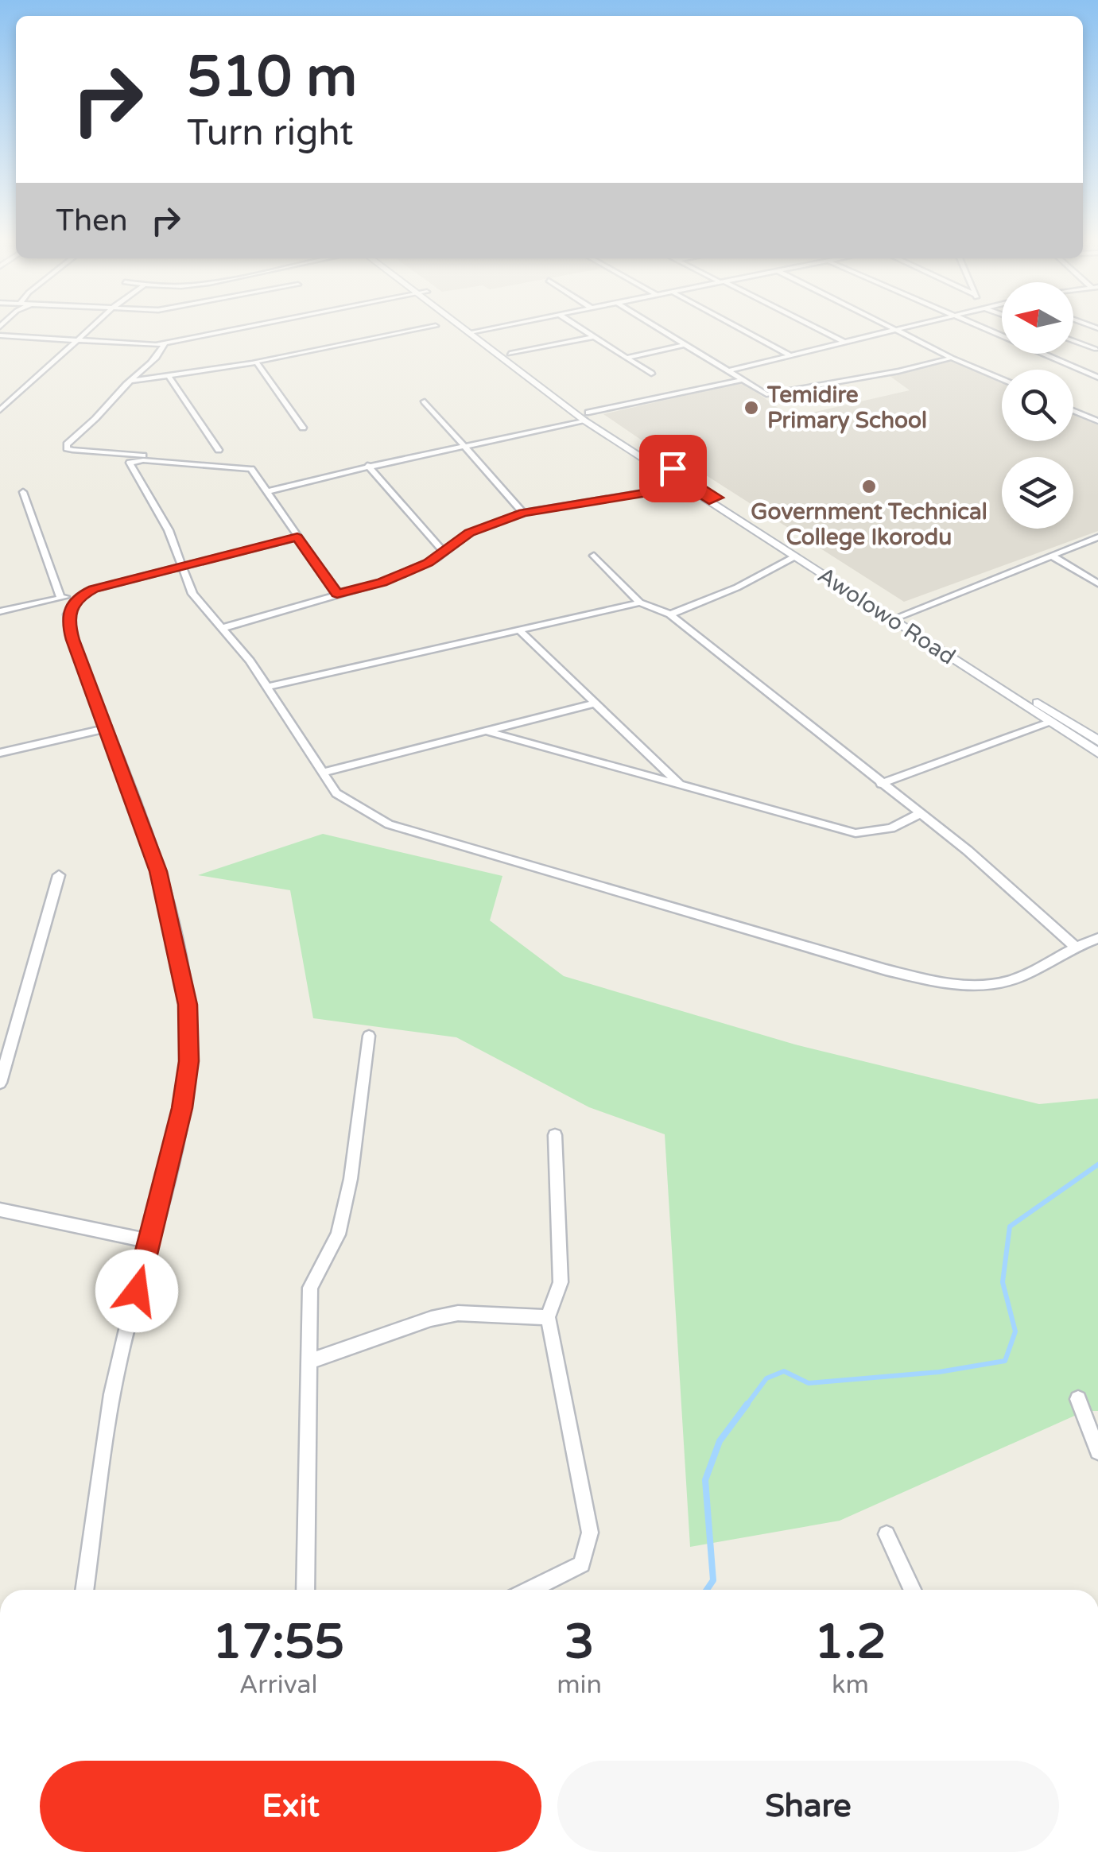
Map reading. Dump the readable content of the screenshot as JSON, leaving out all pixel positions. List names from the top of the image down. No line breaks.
{"streets":{"main road":["Awolowo Road"]},"places":["Temidire Primary School","Government Technical College Ikorodu"],"north":"left","page":{"turn":["510 m","Turn right"],"then":"Then","eta":["17:55","Arrival","3","min","1.2","km"],"buttons":["Exit","Share"]}}
